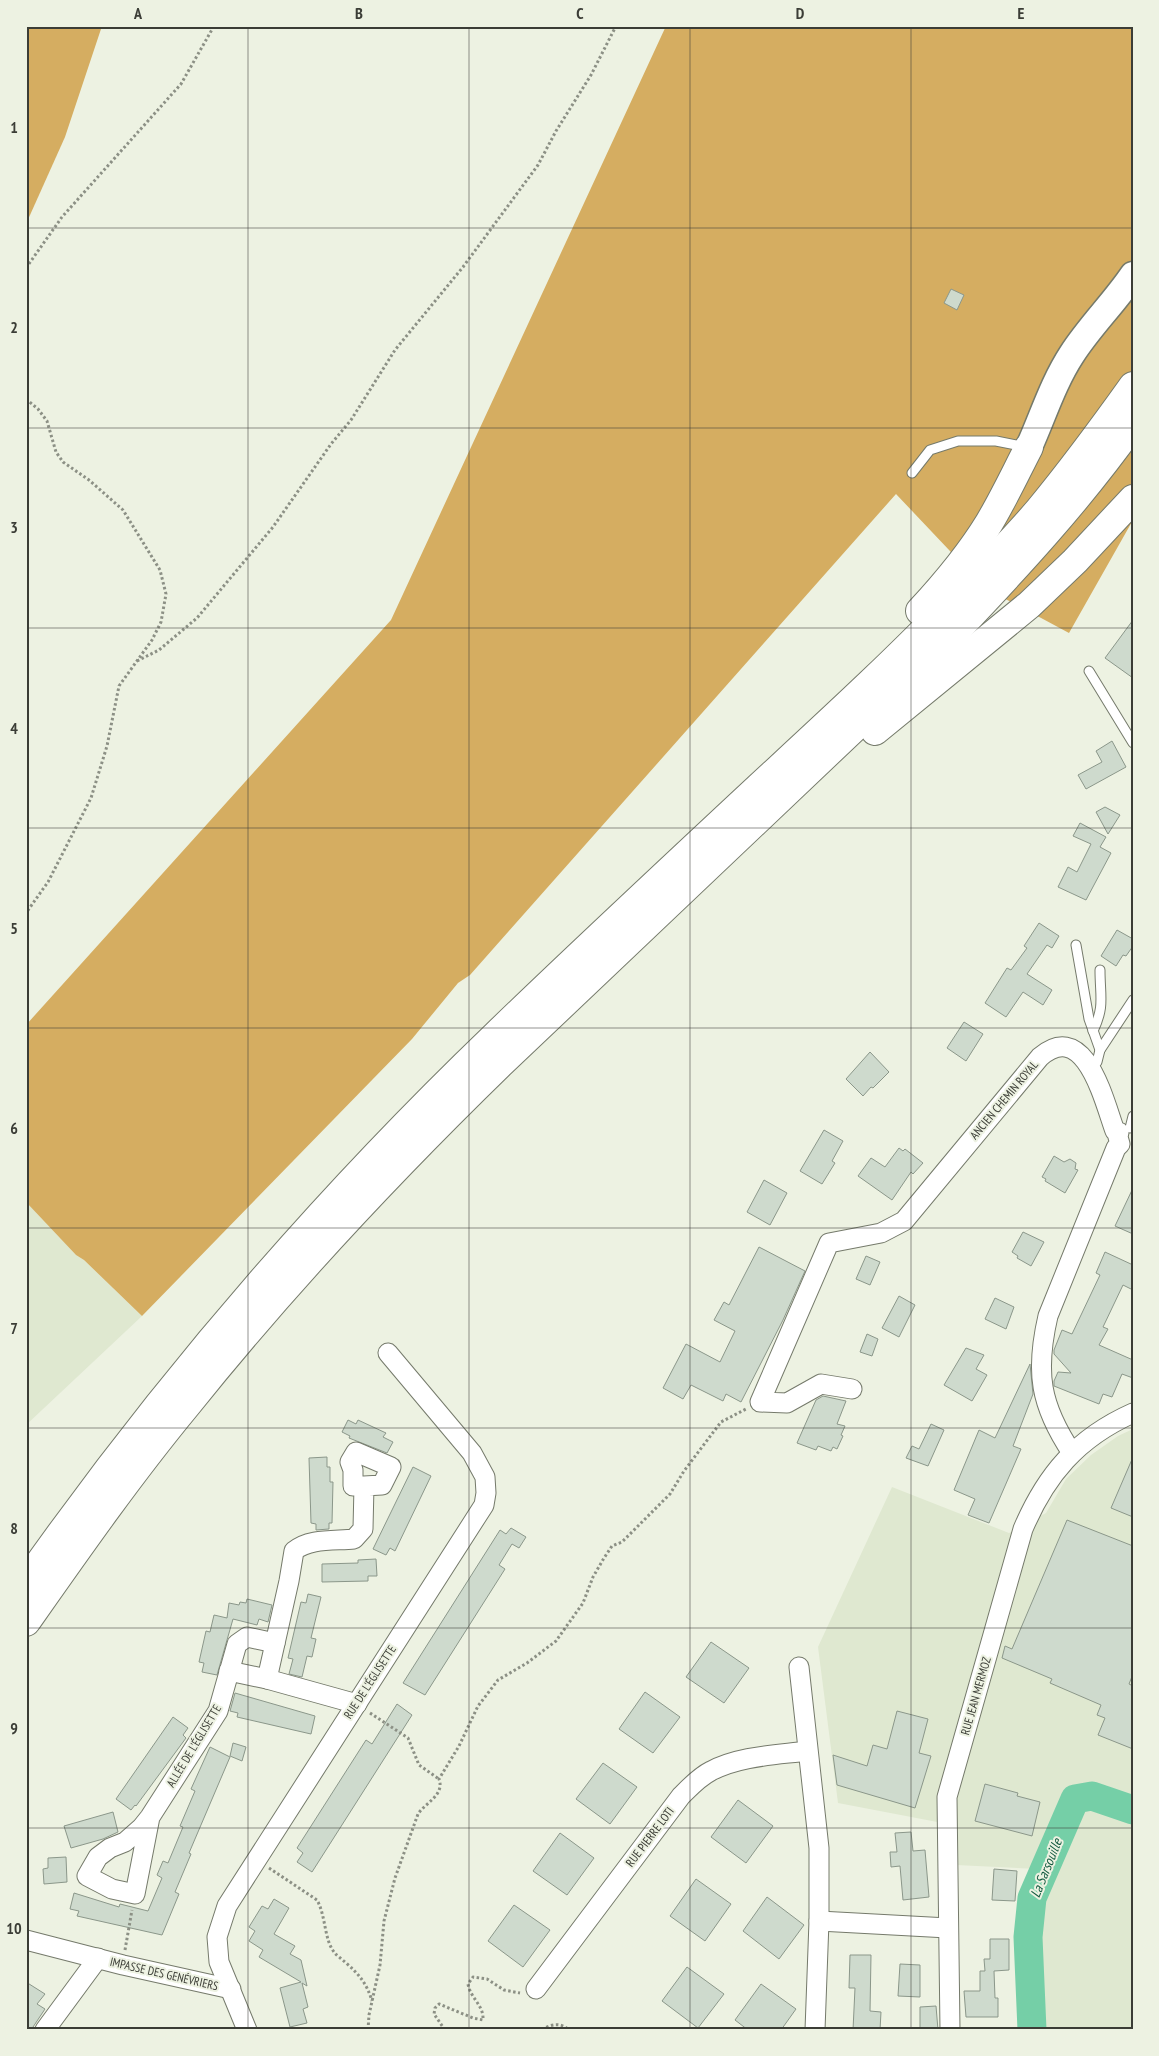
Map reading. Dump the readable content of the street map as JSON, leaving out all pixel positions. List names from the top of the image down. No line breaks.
{"streets":{"street":["ANCIEN CHEMIN ROYAL","RUE DE L'ÉGLISETTE","RUE JEAN MERMOZ","ALLÉE DE L'ÉGLISETTE","RUE PIERRE LOTI","IMPASSE DES GENÉVRIERS"]},"crossings":[["ANCIEN CHEMIN ROYAL","RUE JEAN MERMOZ"],["RUE DE L'ÉGLISETTE","IMPASSE DES GENÉVRIERS"]],"water":["La Sarsouille"],"grid":{"columns":["A","B","C","D","E"],"rows":["1","2","3","4","5","6","7","8","9","10"]}}
